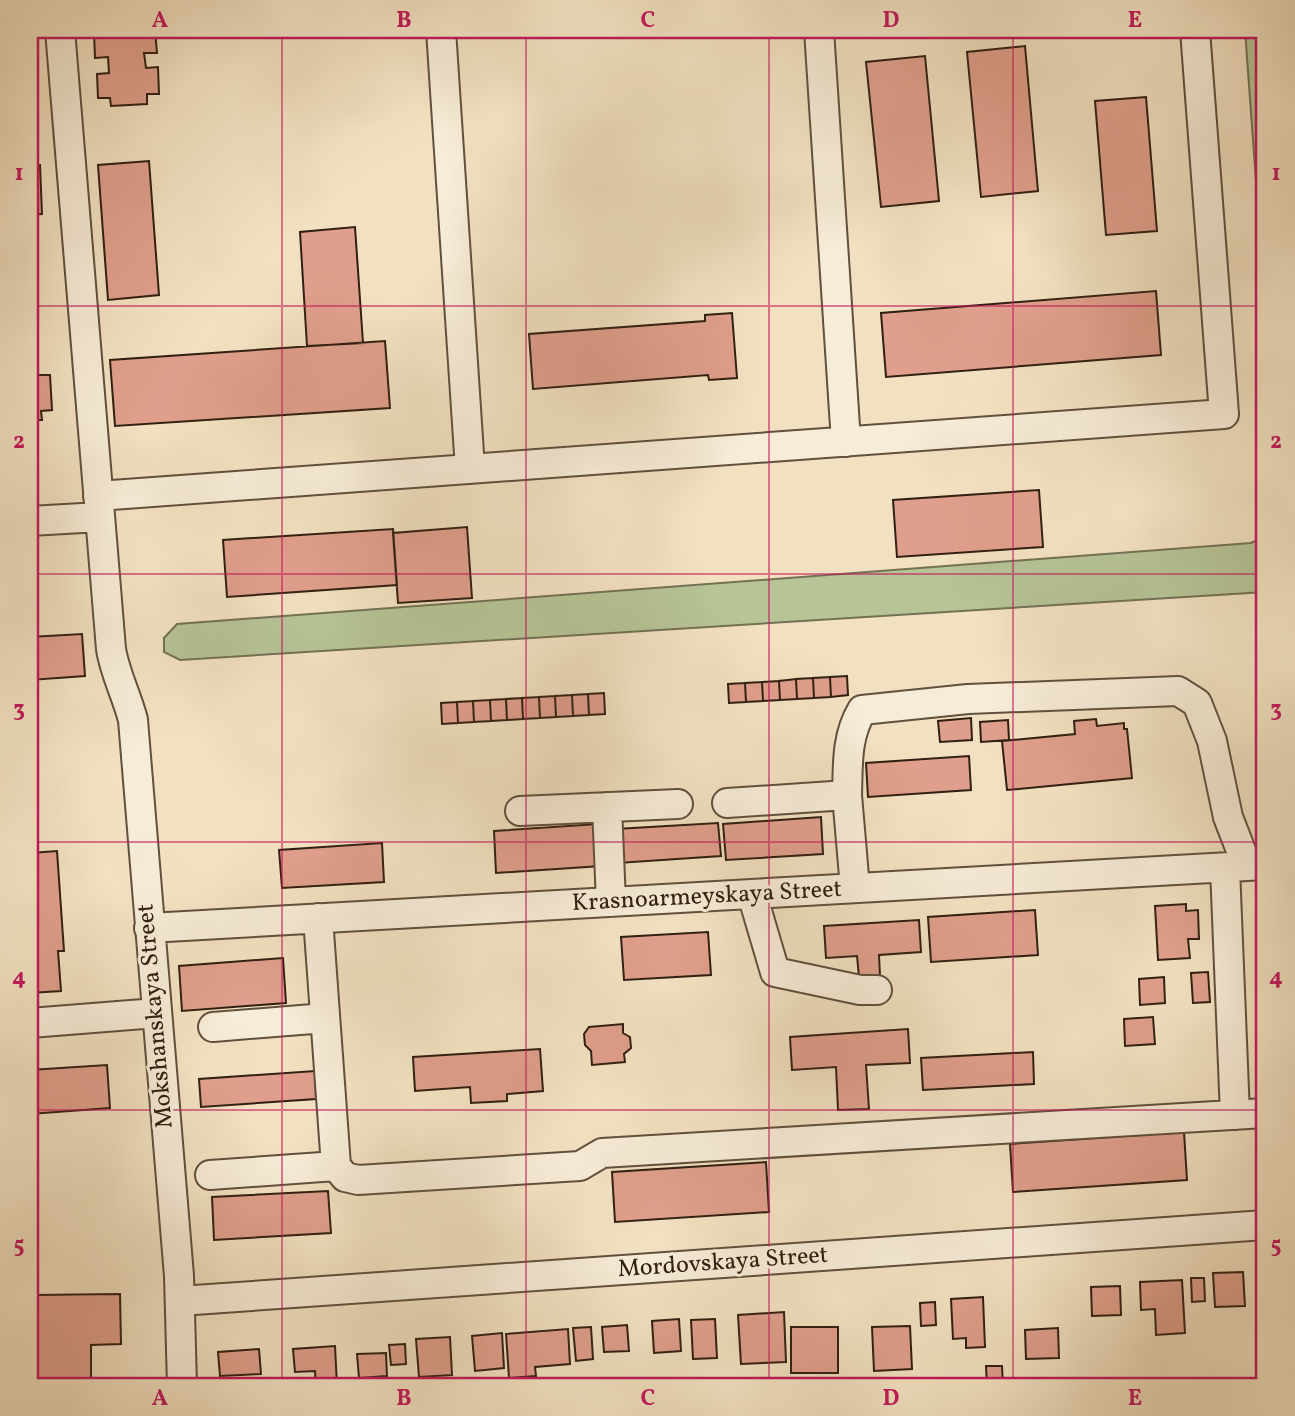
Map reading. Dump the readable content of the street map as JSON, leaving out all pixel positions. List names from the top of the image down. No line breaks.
{"streets":{"street":["Krasnoarmeyskaya Street","Mokshanskaya Street","Mordovskaya Street"]},"crossings":[["Krasnoarmeyskaya Street","Mokshanskaya Street"],["Mokshanskaya Street","Mordovskaya Street"]],"grid":{"columns":["A","B","C","D","E"],"rows":["1","2","3","4","5"]}}
